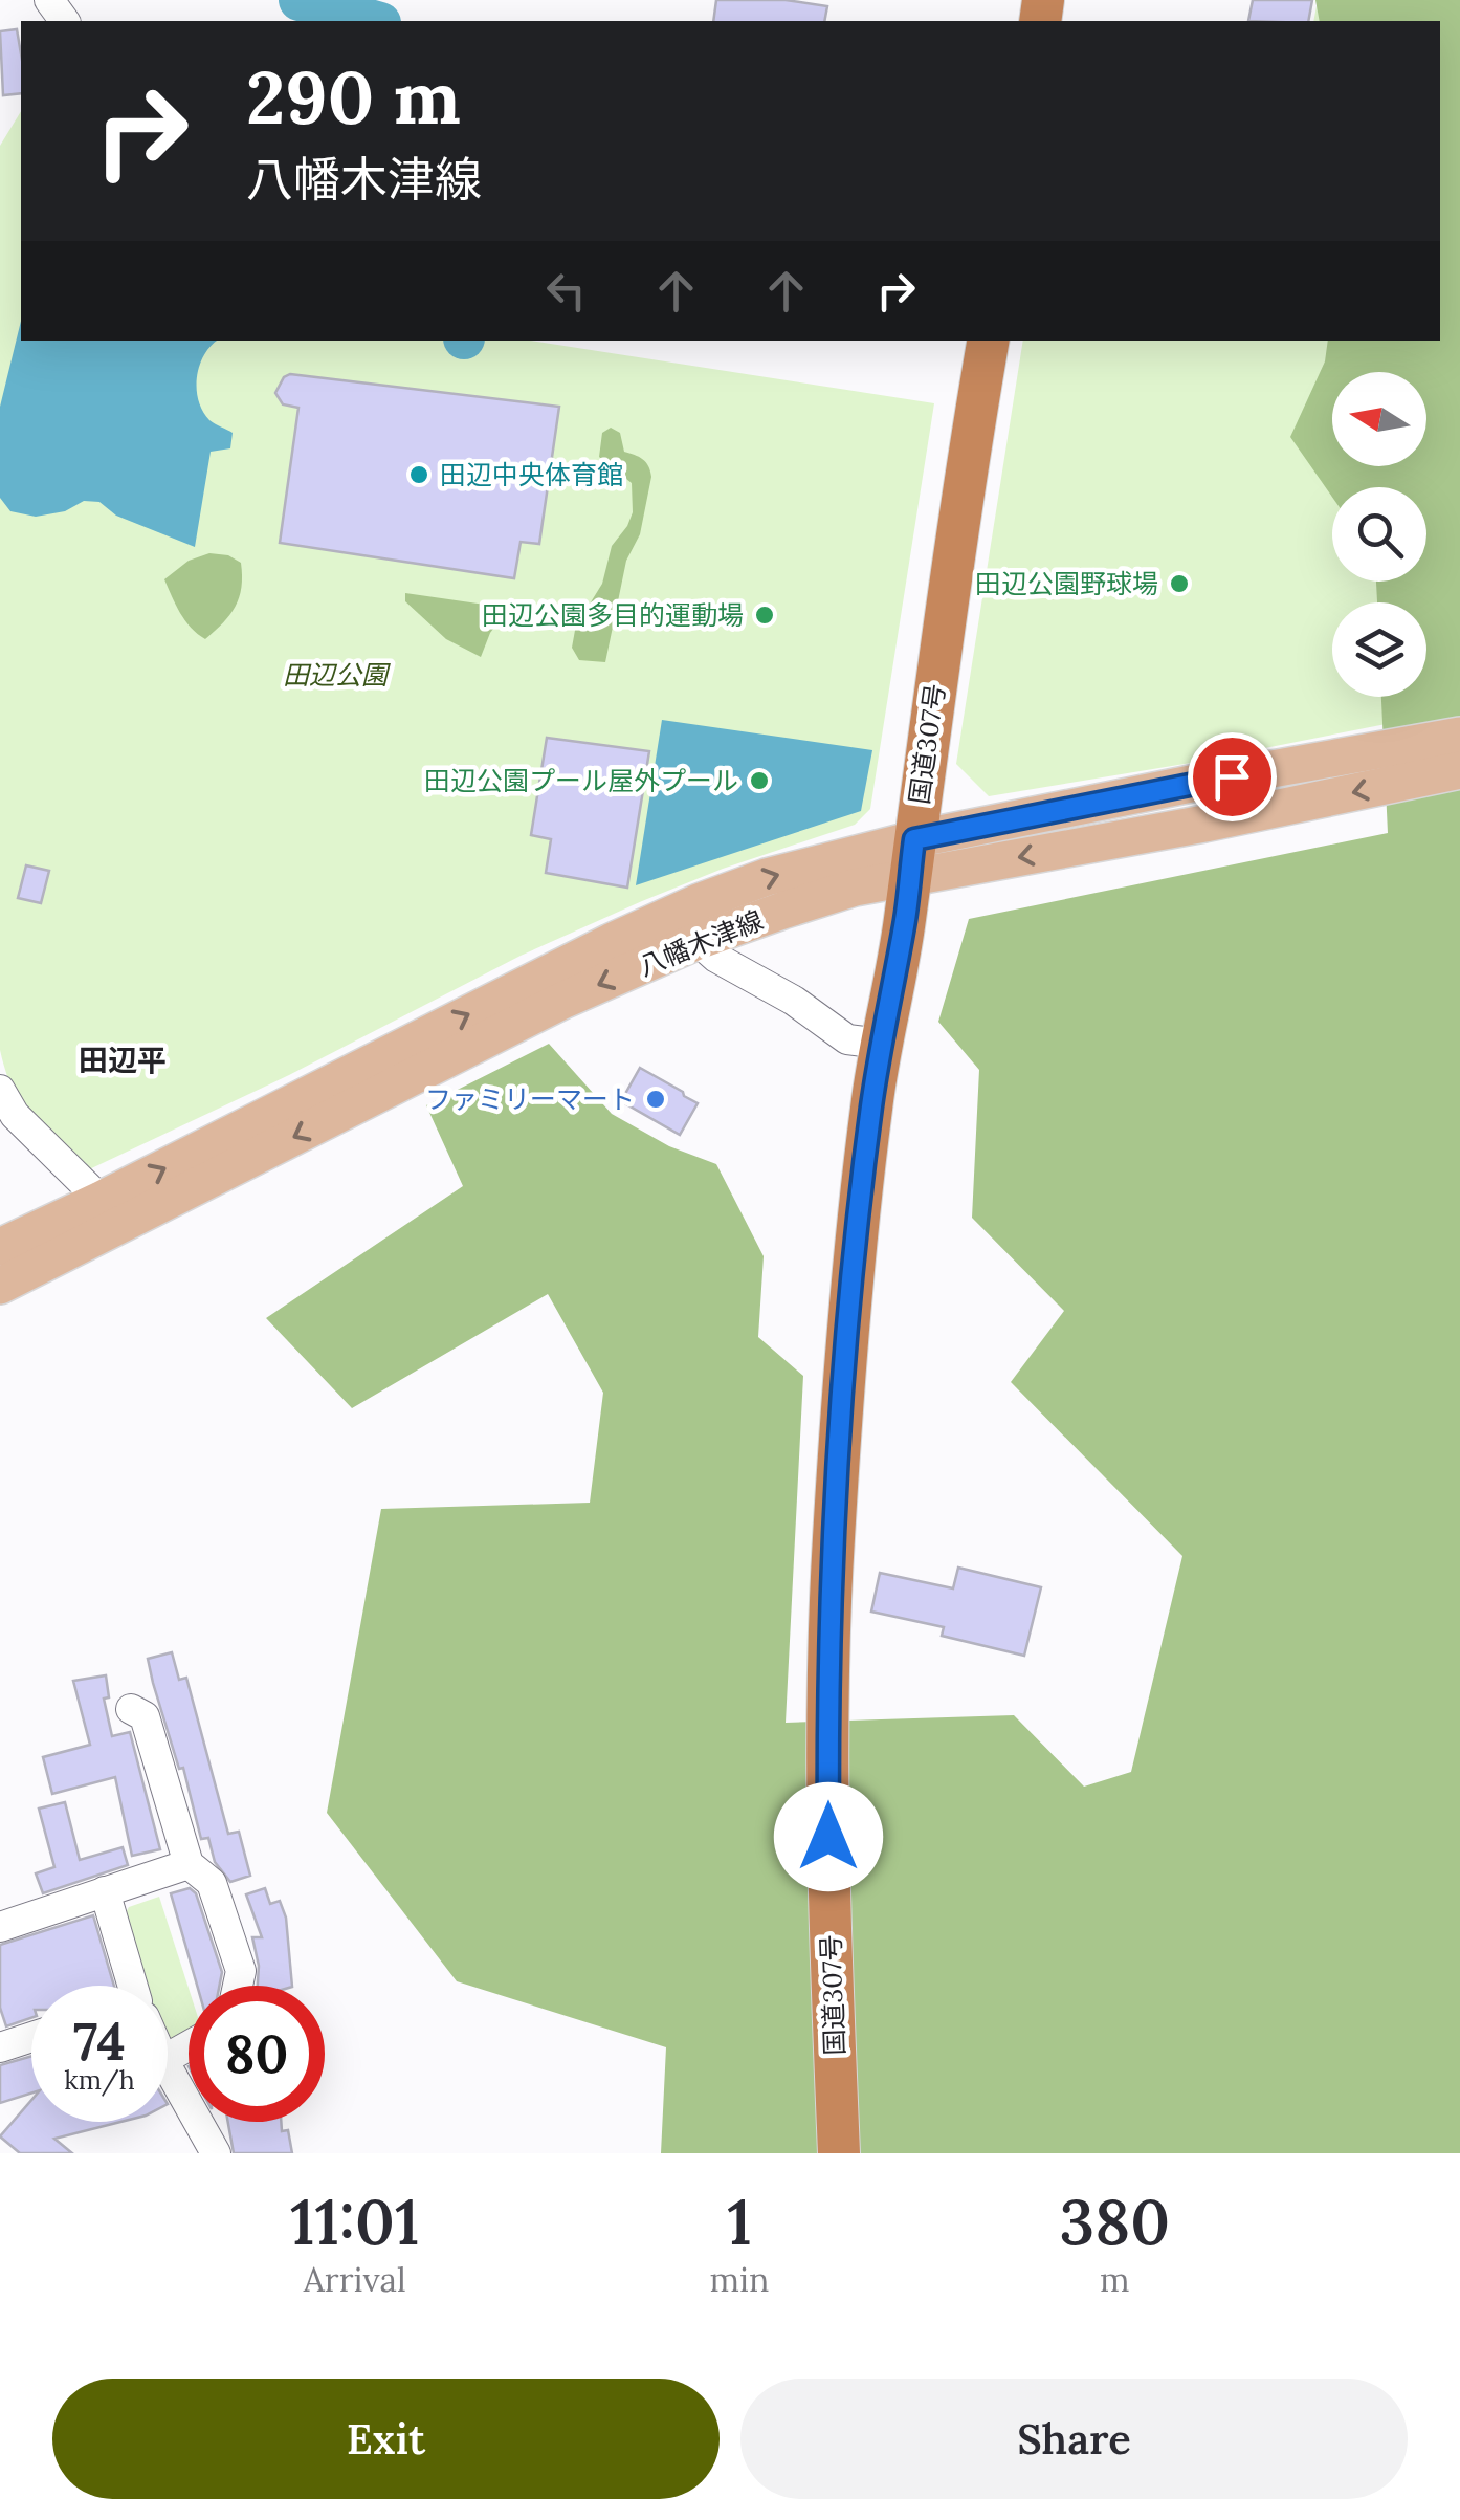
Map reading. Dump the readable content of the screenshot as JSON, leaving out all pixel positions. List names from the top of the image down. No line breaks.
{"streets":{"highway":["国道307号"],"main road":["八幡木津線"]},"crossings":[["国道307号","八幡木津線"]],"districts":["田辺平"],"parks":["田辺公園"],"places":["田辺中央体育館","田辺公園野球場","田辺公園多目的運動場","田辺公園プール屋外プール","ファミリーマート"],"north":"left","page":{"turn":["290 m","八幡木津線"],"speed":"74 km/h","limit":"80","eta":["11:01","Arrival","1","min","380","m"],"buttons":["Exit","Share"]}}
